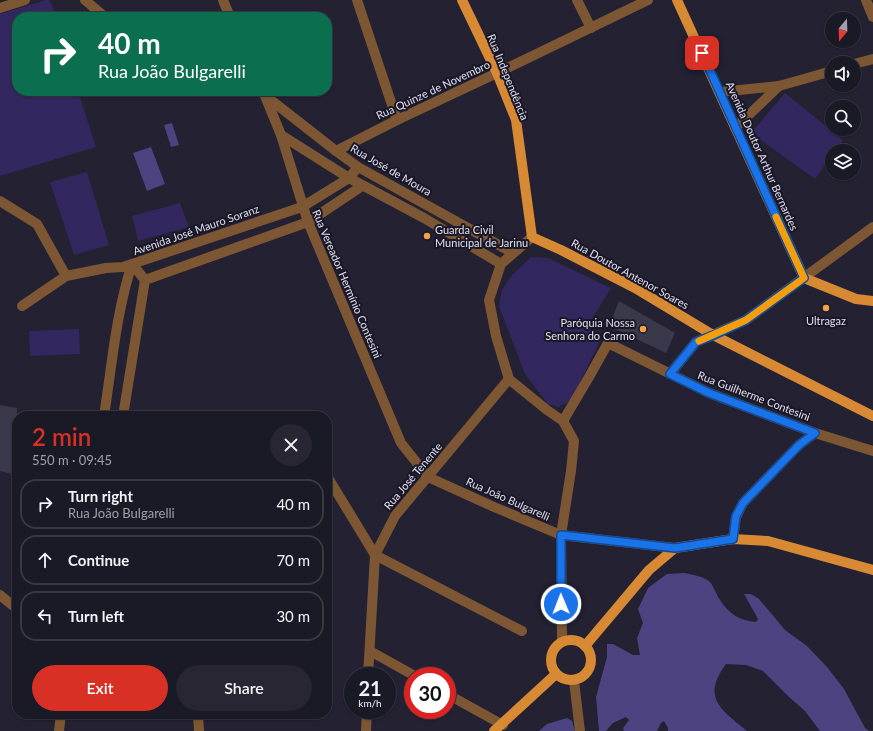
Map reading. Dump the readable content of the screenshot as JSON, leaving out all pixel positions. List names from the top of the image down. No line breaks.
{"streets":{"main road":["Rua Independência","Avenida Doutor Arthur Bernardes","Rua Doutor Antenor Soares"],"street":["Rua Quinze de Novembro","Rua José de Moura","Avenida José Mauro Soranz","Rua Vereador Hermínio Contesini","Rua Guilherme Contesini","Rua José Tenente","Rua João Bulgarelli"]},"crossings":[["Rua Independência","Rua Quinze de Novembro"],["Rua Independência","Rua Doutor Antenor Soares"],["Rua Quinze de Novembro","Rua José de Moura"],["Rua José de Moura","Avenida José Mauro Soranz"],["Avenida José Mauro Soranz","Rua Vereador Hermínio Contesini"],["Rua Vereador Hermínio Contesini","Rua José Tenente"],["Rua Vereador Hermínio Contesini","Rua João Bulgarelli"],["Rua José Tenente","Rua João Bulgarelli"]],"places":["Guarda Civil Municipal de Jarinu","Ultragaz","Paróquia Nossa Senhora do Carmo"],"north":"bottom","page":{"turn":["40 m","Rua João Bulgarelli"],"heading":["2 min","550 m · 09:45"],"list":[{"name":"Turn right","note":"Rua João Bulgarelli","value":"40 m"},{"name":"Continue","value":"70 m"},{"name":"Turn left","value":"30 m"}],"buttons":["Exit","Share"],"speed":"21 km/h","limit":"30"}}
